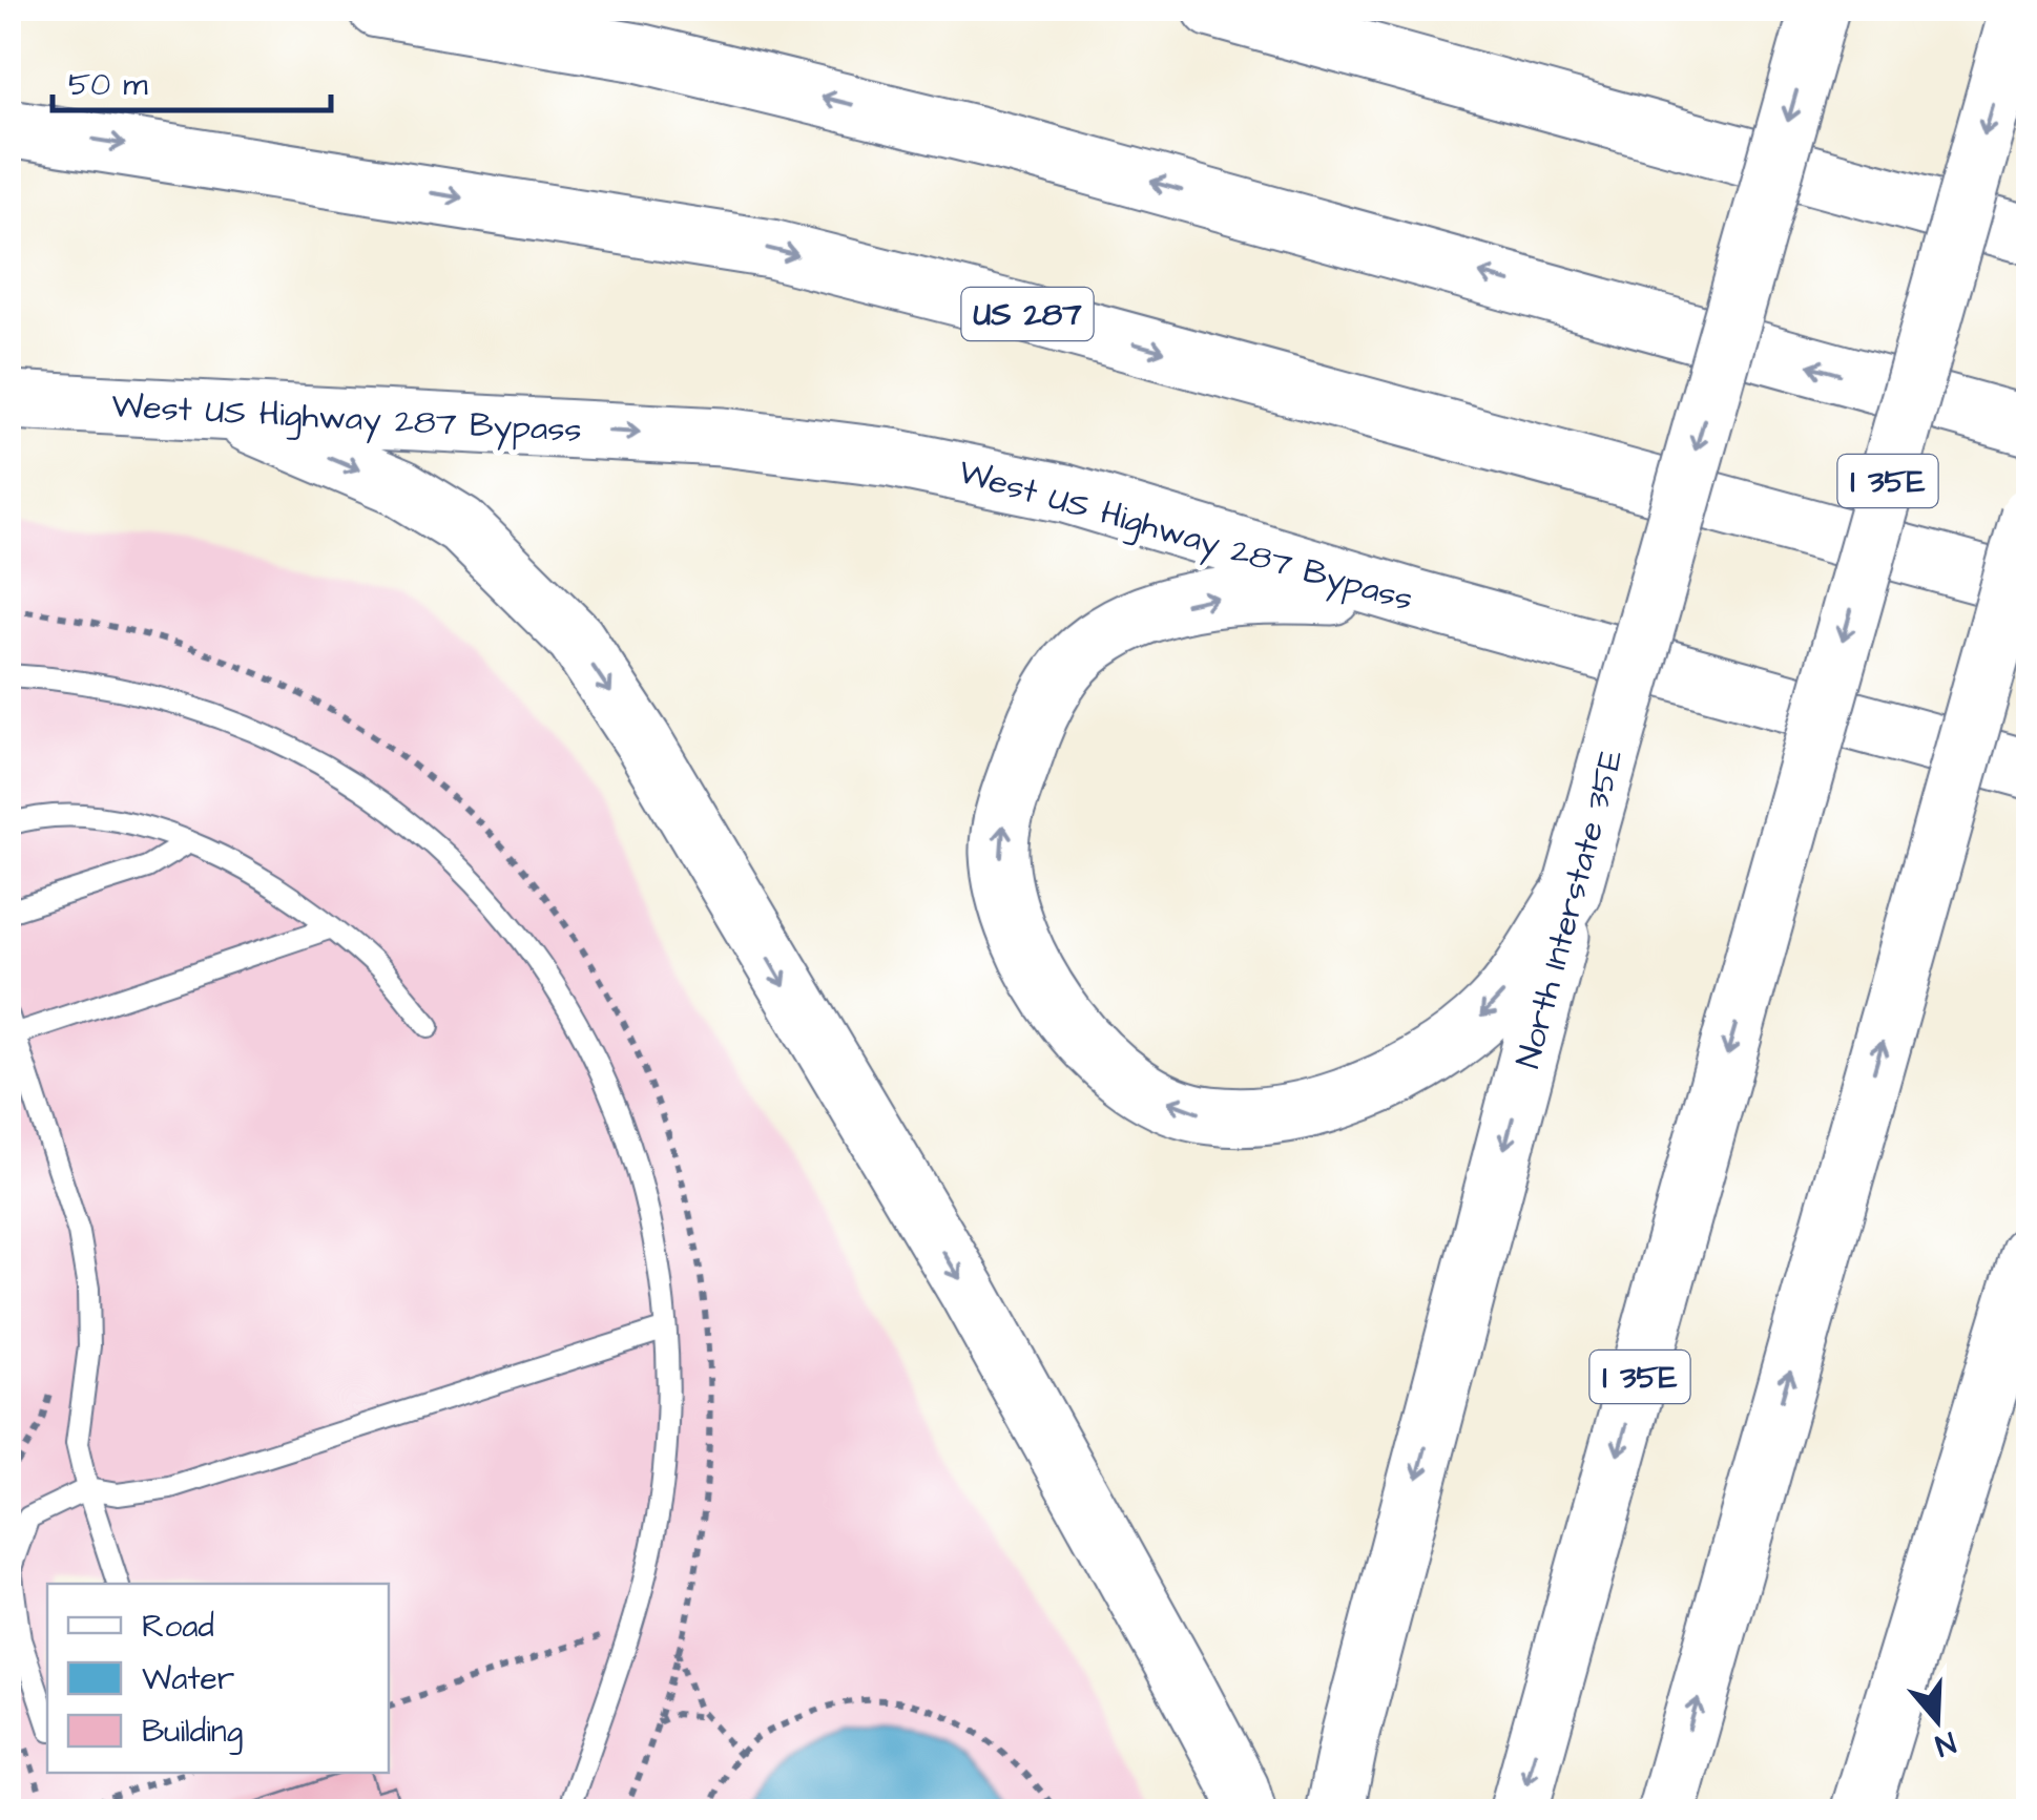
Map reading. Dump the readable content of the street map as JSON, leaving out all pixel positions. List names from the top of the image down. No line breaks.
{"streets":{"main road":["US 287","West US Highway 287 Bypass","I 35E","North Interstate 35E"]},"legend":["Road","Water","Building"],"scale_bar":"50 m","north":"bottom"}
